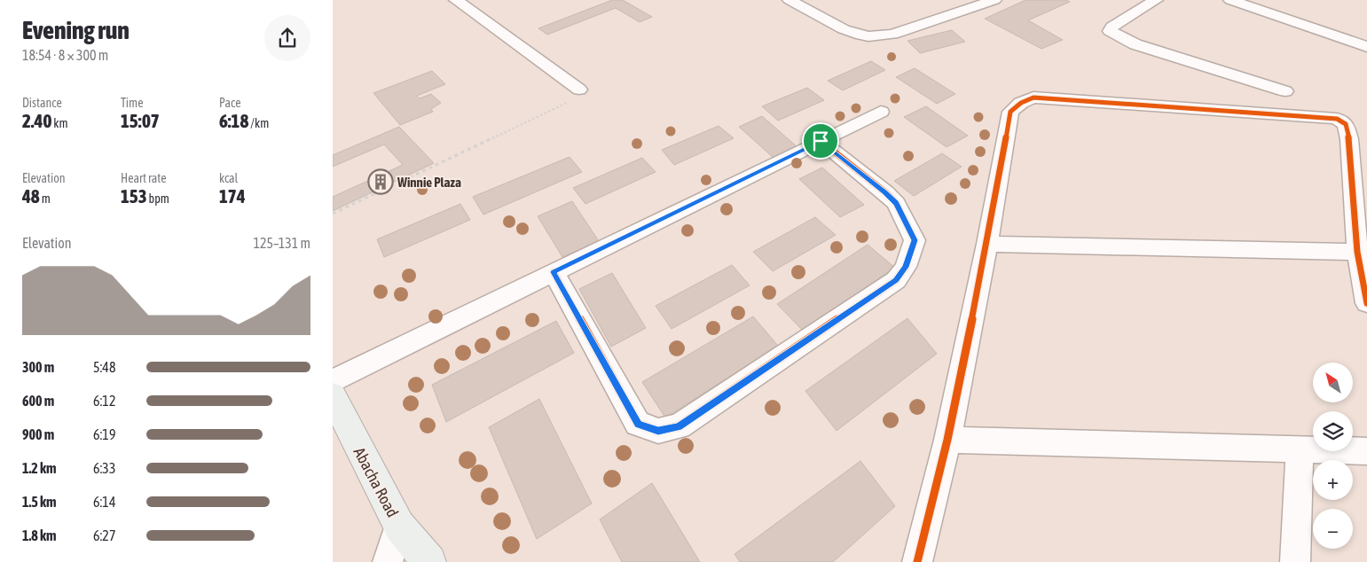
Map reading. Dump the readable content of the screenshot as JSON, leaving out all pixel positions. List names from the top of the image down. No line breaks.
{"streets":{"street":["Abacha Road"]},"places":{"building":["Winnie Plaza"]},"north":"top left","page":{"heading":["Evening run","18:54 · 8 × 300 m"],"stats":[["Distance","2.40 km"],["Time","15:07"],["Pace","6:18 /km"],["Elevation","48 m"],["Heart rate","153 bpm"],["kcal","174"]],"chart":["Elevation","125–131 m"],"list":[{"name":"300 m","note":"5:48"},{"name":"600 m","note":"6:12"},{"name":"900 m","note":"6:19"},{"name":"1.2 km","note":"6:33"},{"name":"1.5 km","note":"6:14"},{"name":"1.8 km","note":"6:27"}],"map_buttons":["+","−"]}}
